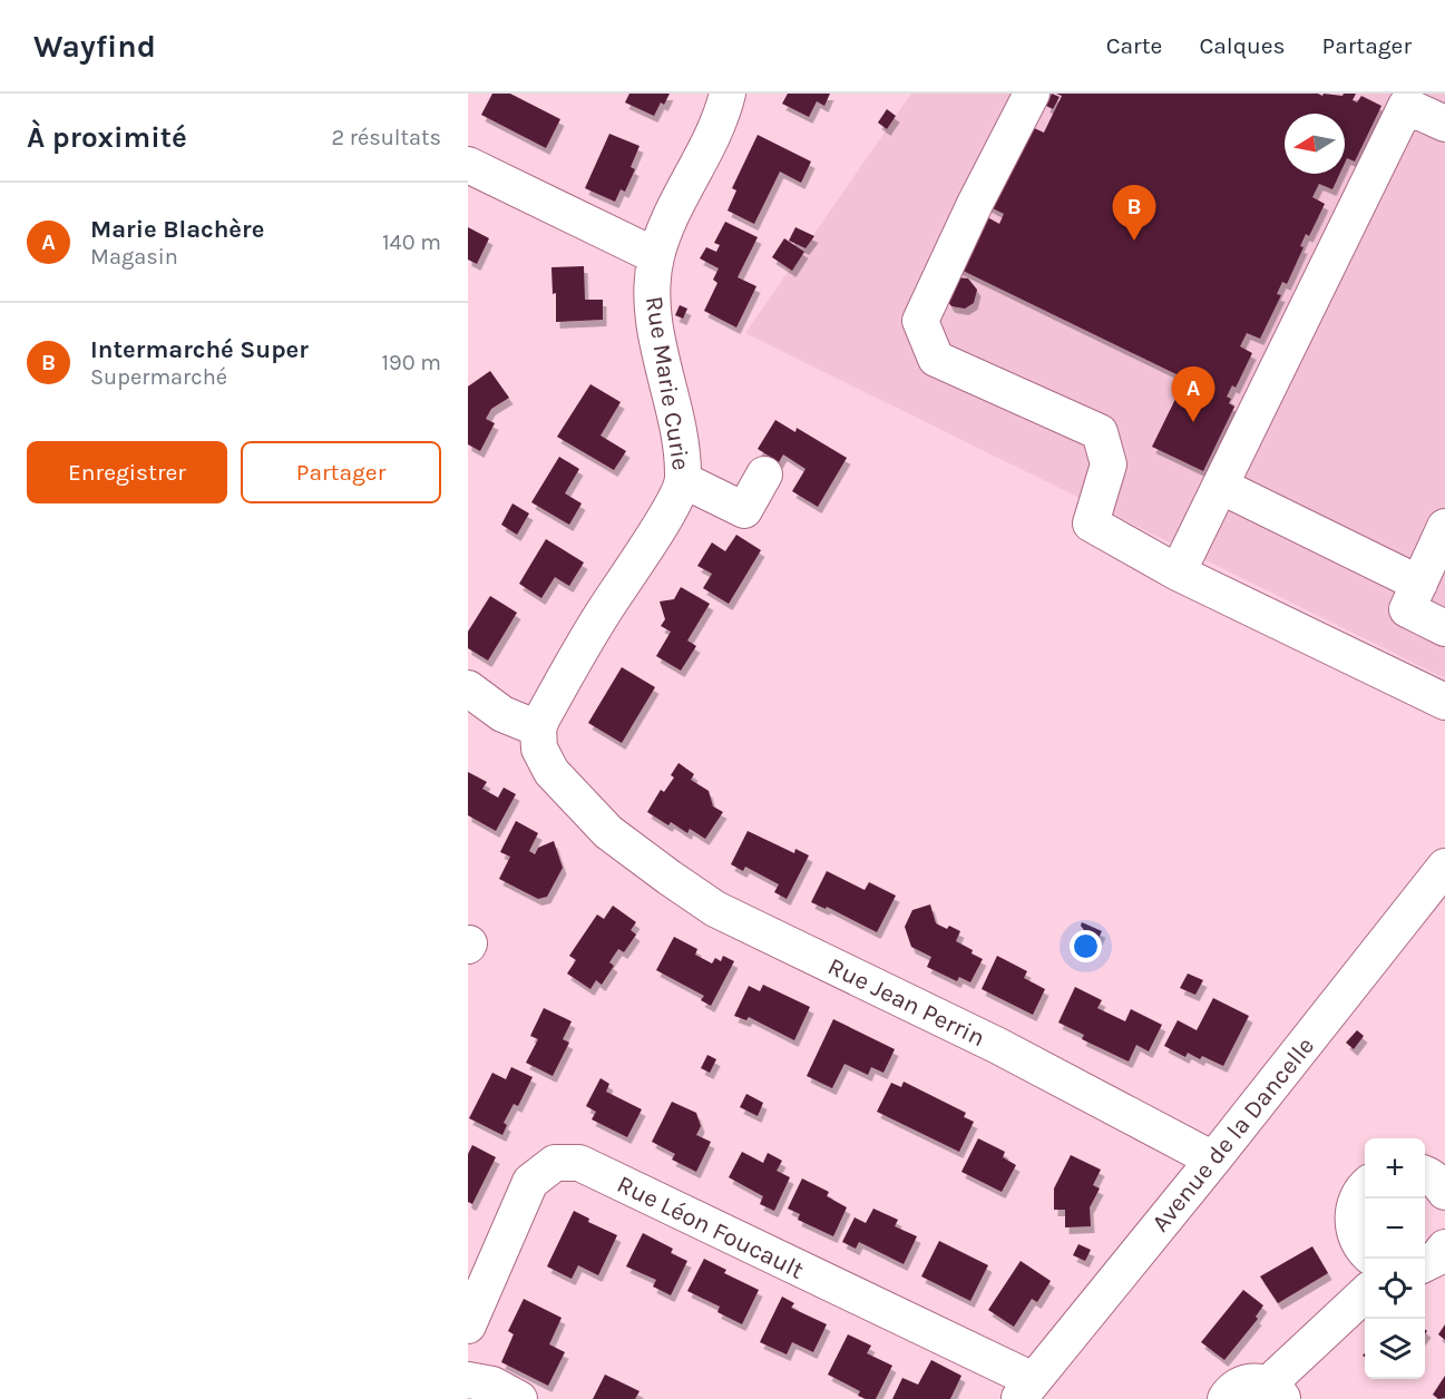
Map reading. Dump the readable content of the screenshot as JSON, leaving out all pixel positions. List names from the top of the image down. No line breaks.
{"streets":{"street":["Rue Marie Curie","Rue Jean Perrin","Avenue de la Dancelle","Rue Léon Foucault"]},"crossings":[["Rue Marie Curie","Rue Jean Perrin"],["Rue Jean Perrin","Avenue de la Dancelle"],["Avenue de la Dancelle","Rue Léon Foucault"]],"north":"left","page":{"header":"Wayfind","nav":["Carte","Calques","Partager"],"heading":["À proximité","2 résultats"],"list":[{"mark":"A","name":"Marie Blachère","note":"Magasin","value":"140 m"},{"mark":"B","name":"Intermarché Super","note":"Supermarché","value":"190 m"}],"pins":["B","A"],"buttons":["Enregistrer","Partager"],"map_buttons":["+","−"]}}
